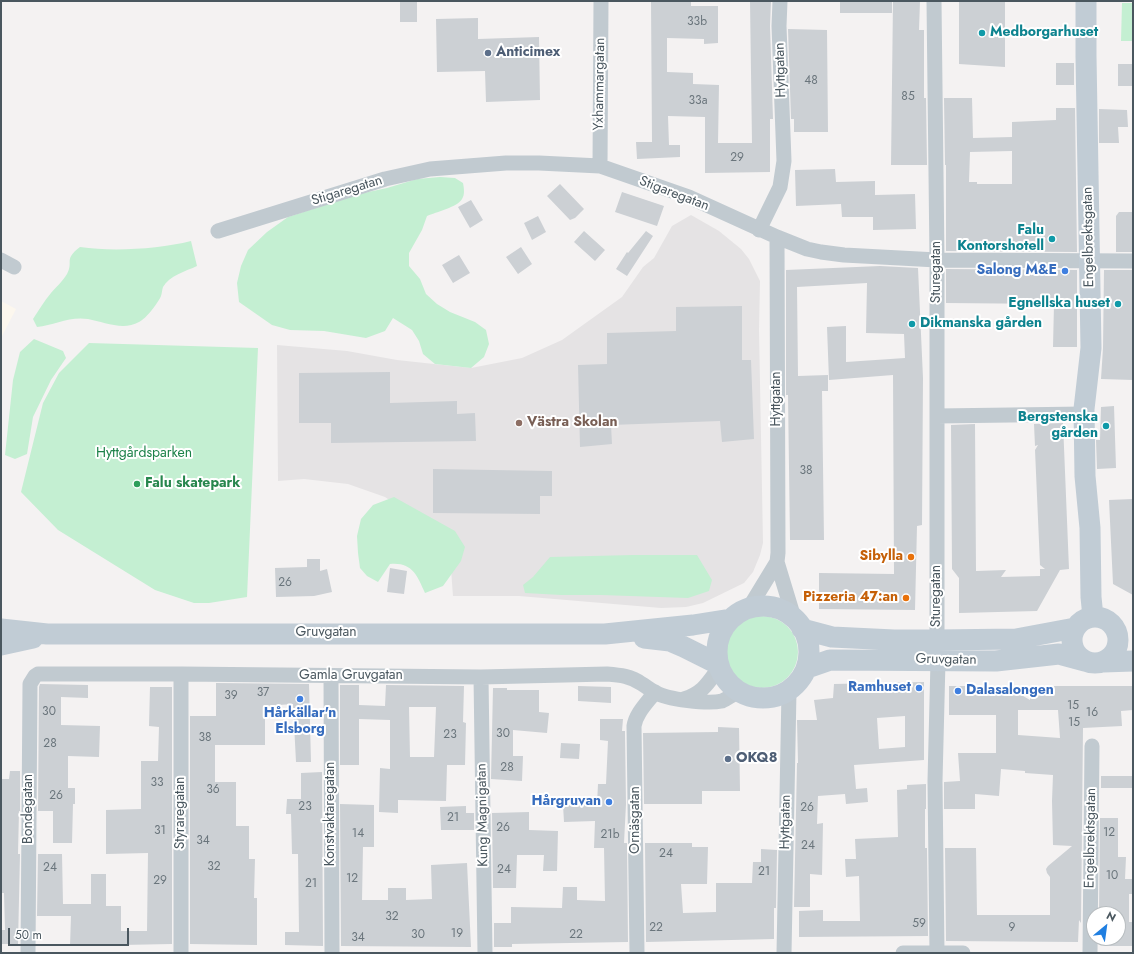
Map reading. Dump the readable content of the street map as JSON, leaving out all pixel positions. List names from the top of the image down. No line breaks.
{"streets":{"main road":["Engelbrektsgatan","Gruvgatan"],"street":["Hyttgatan","Yxhammargatan","Stigaregatan","Sturegatan","Gamla Gruvgatan","Bondegatan","Styraregatan","Konstvaktaregatan","Kung Magnigatan","Ornäsgatan"]},"crossings":[["Hyttgatan","Stigaregatan"],["Hyttgatan","Gruvgatan"],["Hyttgatan","Gamla Gruvgatan"],["Yxhammargatan","Stigaregatan"],["Stigaregatan","Engelbrektsgatan"],["Stigaregatan","Sturegatan"],["Engelbrektsgatan","Gruvgatan"],["Sturegatan","Gruvgatan"],["Gruvgatan","Gamla Gruvgatan"],["Gamla Gruvgatan","Bondegatan"],["Gamla Gruvgatan","Styraregatan"],["Gamla Gruvgatan","Konstvaktaregatan"],["Gamla Gruvgatan","Kung Magnigatan"],["Gamla Gruvgatan","Ornäsgatan"]],"parks":["Hyttgårdsparken"],"places":["Medborgarhuset","Anticimex","Falu Kontorshotell","Salong M&E","Egnellska huset","Dikmanska gården","Västra Skolan","Bergstenska gården","Falu skatepark","Sibylla","Pizzeria 47:an","Ramhuset","Dalasalongen","Hårkällar'n Elsborg","OKQ8","Hårgruvan"],"house_numbers":["33b","48","85","33a","29","38","26","37","39","15","30","16","15","30","23","38","28","28","33","36","26","23","26","21","26","31","12","14","21b","34","24","24","32","24","24","21","10","12","29","21","32","59","22","9","19","30","22","34"],"scale_bar":"50 m","north":"top right"}
